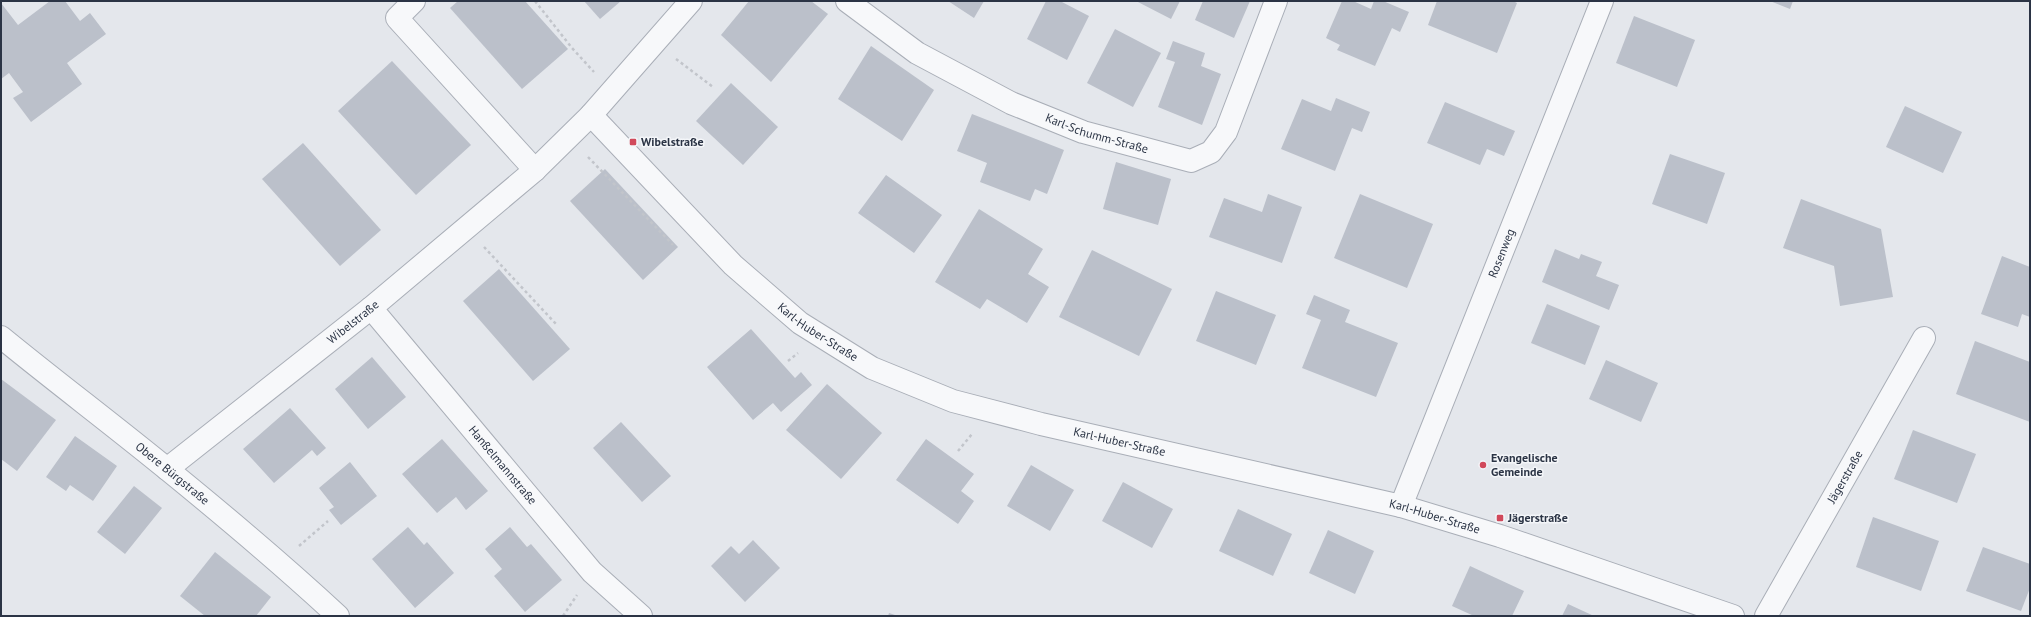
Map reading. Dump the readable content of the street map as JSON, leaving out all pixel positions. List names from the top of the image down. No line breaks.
{"streets":{"street":["Karl-Schumm-Straße","Rosenweg","Wibelstraße","Karl-Huber-Straße","Hanßelmannstraße","Obere Bürgstraße","Jägerstraße"]},"crossings":[["Rosenweg","Karl-Huber-Straße"],["Wibelstraße","Karl-Huber-Straße"],["Wibelstraße","Hanßelmannstraße"],["Wibelstraße","Obere Bürgstraße"]],"places":{"transit":["Wibelstraße","Jägerstraße"],"other":["Evangelische Gemeinde"]}}
